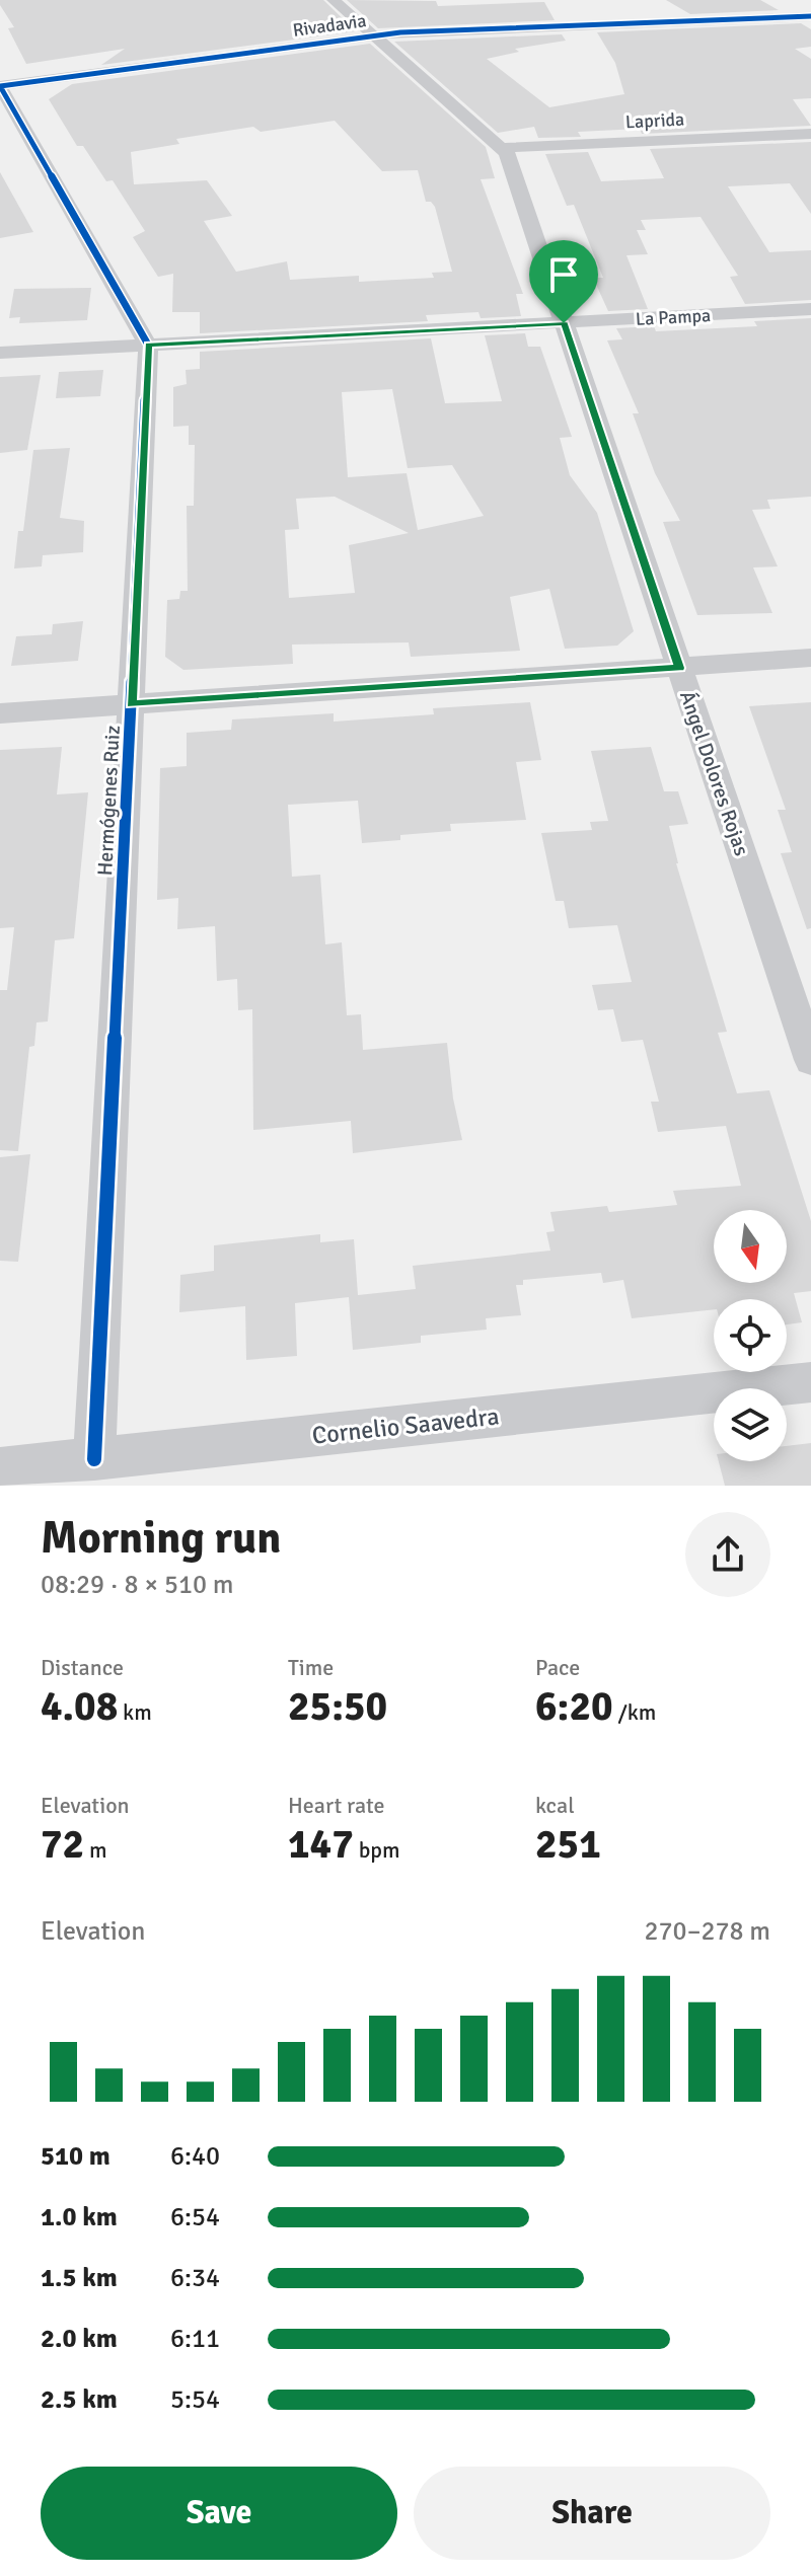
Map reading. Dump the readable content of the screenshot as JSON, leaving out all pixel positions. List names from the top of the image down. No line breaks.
{"streets":{"street":["Rivadavia","Laprida","La Pampa","Ángel Dolores Rojas","Hermógenes Ruiz","Cornelio Saavedra"]},"crossings":[["Rivadavia","Ángel Dolores Rojas"],["Laprida","Ángel Dolores Rojas"],["La Pampa","Ángel Dolores Rojas"],["La Pampa","Hermógenes Ruiz"],["Hermógenes Ruiz","Cornelio Saavedra"]],"north":"bottom","page":{"heading":["Morning run","08:29 · 8 × 510 m"],"stats":[["Distance","4.08 km"],["Time","25:50"],["Pace","6:20 /km"],["Elevation","72 m"],["Heart rate","147 bpm"],["kcal","251"]],"chart":["Elevation","270–278 m"],"list":[{"name":"510 m","note":"6:40"},{"name":"1.0 km","note":"6:54"},{"name":"1.5 km","note":"6:34"},{"name":"2.0 km","note":"6:11"},{"name":"2.5 km","note":"5:54"}],"buttons":["Save","Share"]}}
